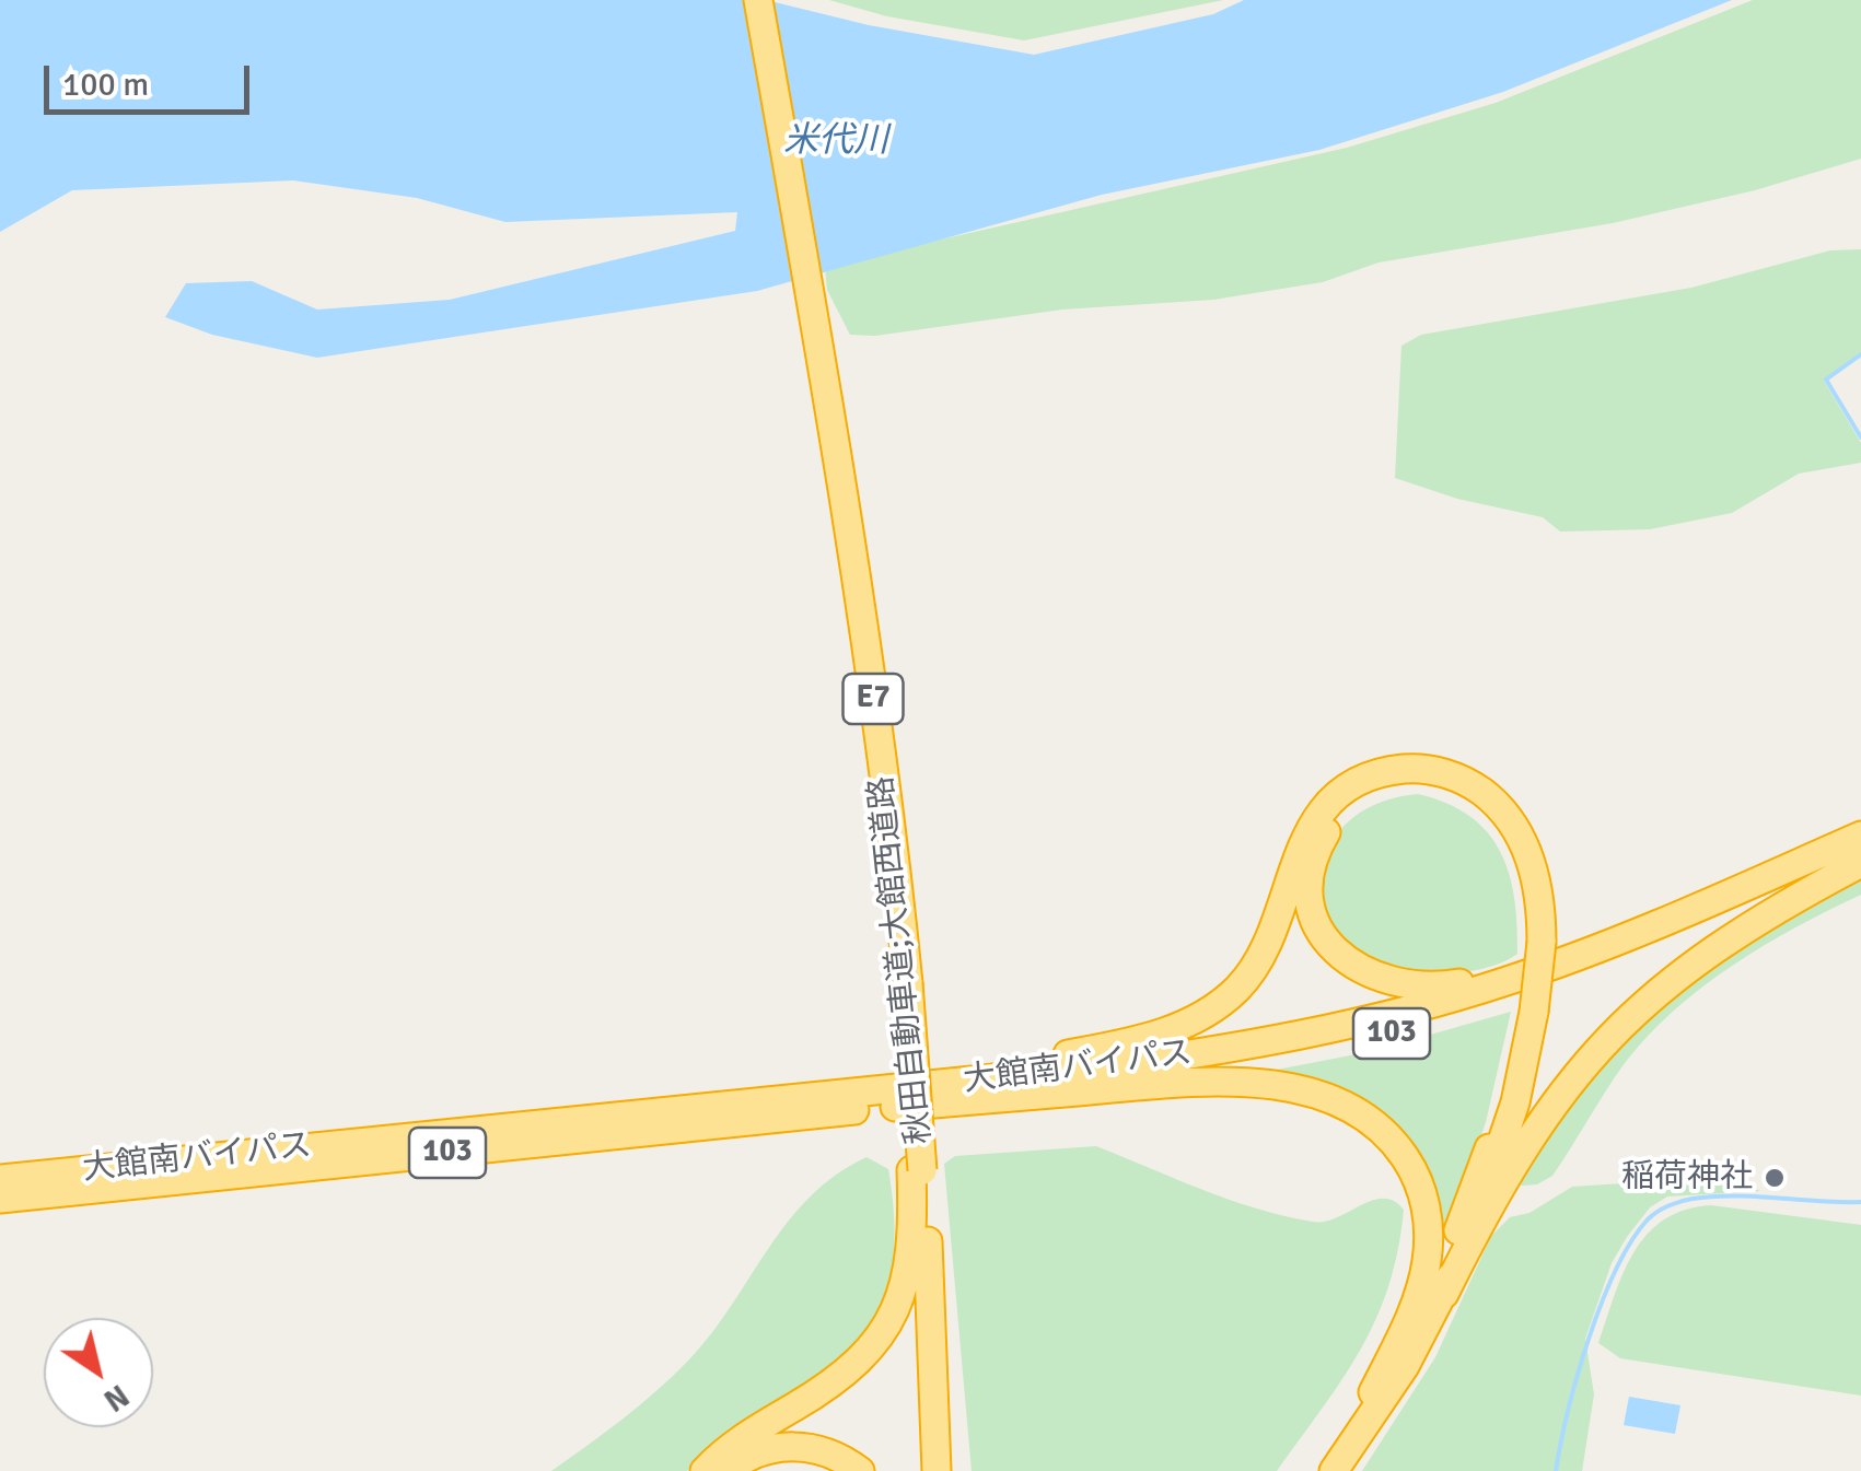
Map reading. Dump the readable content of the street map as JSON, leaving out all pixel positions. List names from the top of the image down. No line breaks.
{"streets":{"highway":["E7","秋田自動車道;大館西道路","103","大館南バイパス"]},"water":["米代川"],"places":["稲荷神社"],"scale_bar":"100 m","north":"bottom right"}
